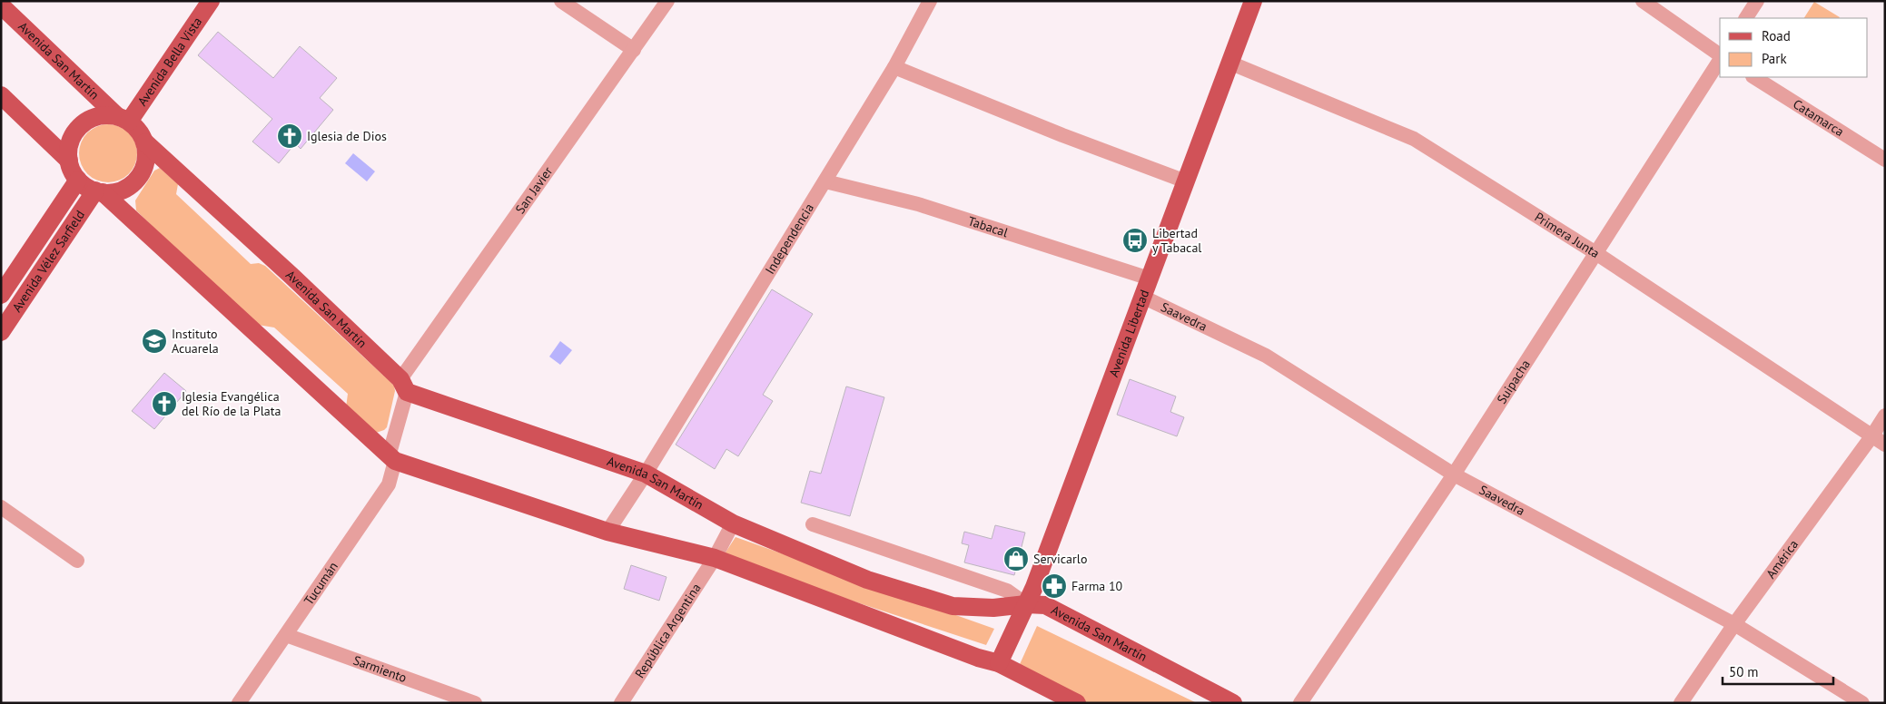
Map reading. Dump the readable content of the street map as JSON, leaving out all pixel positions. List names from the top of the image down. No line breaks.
{"streets":{"main road":["Avenida San Martín","Avenida Bella Vista","Avenida Vélez Sarfield","Avenida Libertad"],"street":["Catamarca","San Javier","Tabacal","Primera Junta","Independencia","Saavedra","Suipacha","América","Tucumán","República Argentina","Sarmiento"]},"crossings":[["Avenida San Martín","Avenida Bella Vista"],["Avenida San Martín","San Javier"],["Avenida San Martín","Independencia"],["Avenida San Martín","Avenida Vélez Sarfield"],["Avenida San Martín","Avenida Libertad"],["Avenida San Martín","República Argentina"],["Avenida Bella Vista","Avenida Vélez Sarfield"],["San Javier","Tucumán"],["Tabacal","Independencia"],["Tabacal","Avenida Libertad"],["Primera Junta","Avenida Libertad"],["Primera Junta","Suipacha"],["Primera Junta","América"],["Saavedra","Avenida Libertad"],["Saavedra","Suipacha"],["Saavedra","América"],["Tucumán","Sarmiento"]],"places":{"church":["Iglesia de Dios","Iglesia Evangélica del Río de la Plata"],"bus stop":["Libertad y Tabacal"],"school or university":["Instituto Acuarela"],"shop":["Servicarlo"],"pharmacy":["Farma 10"]},"legend":["Road","Park"],"scale_bar":"50 m"}
